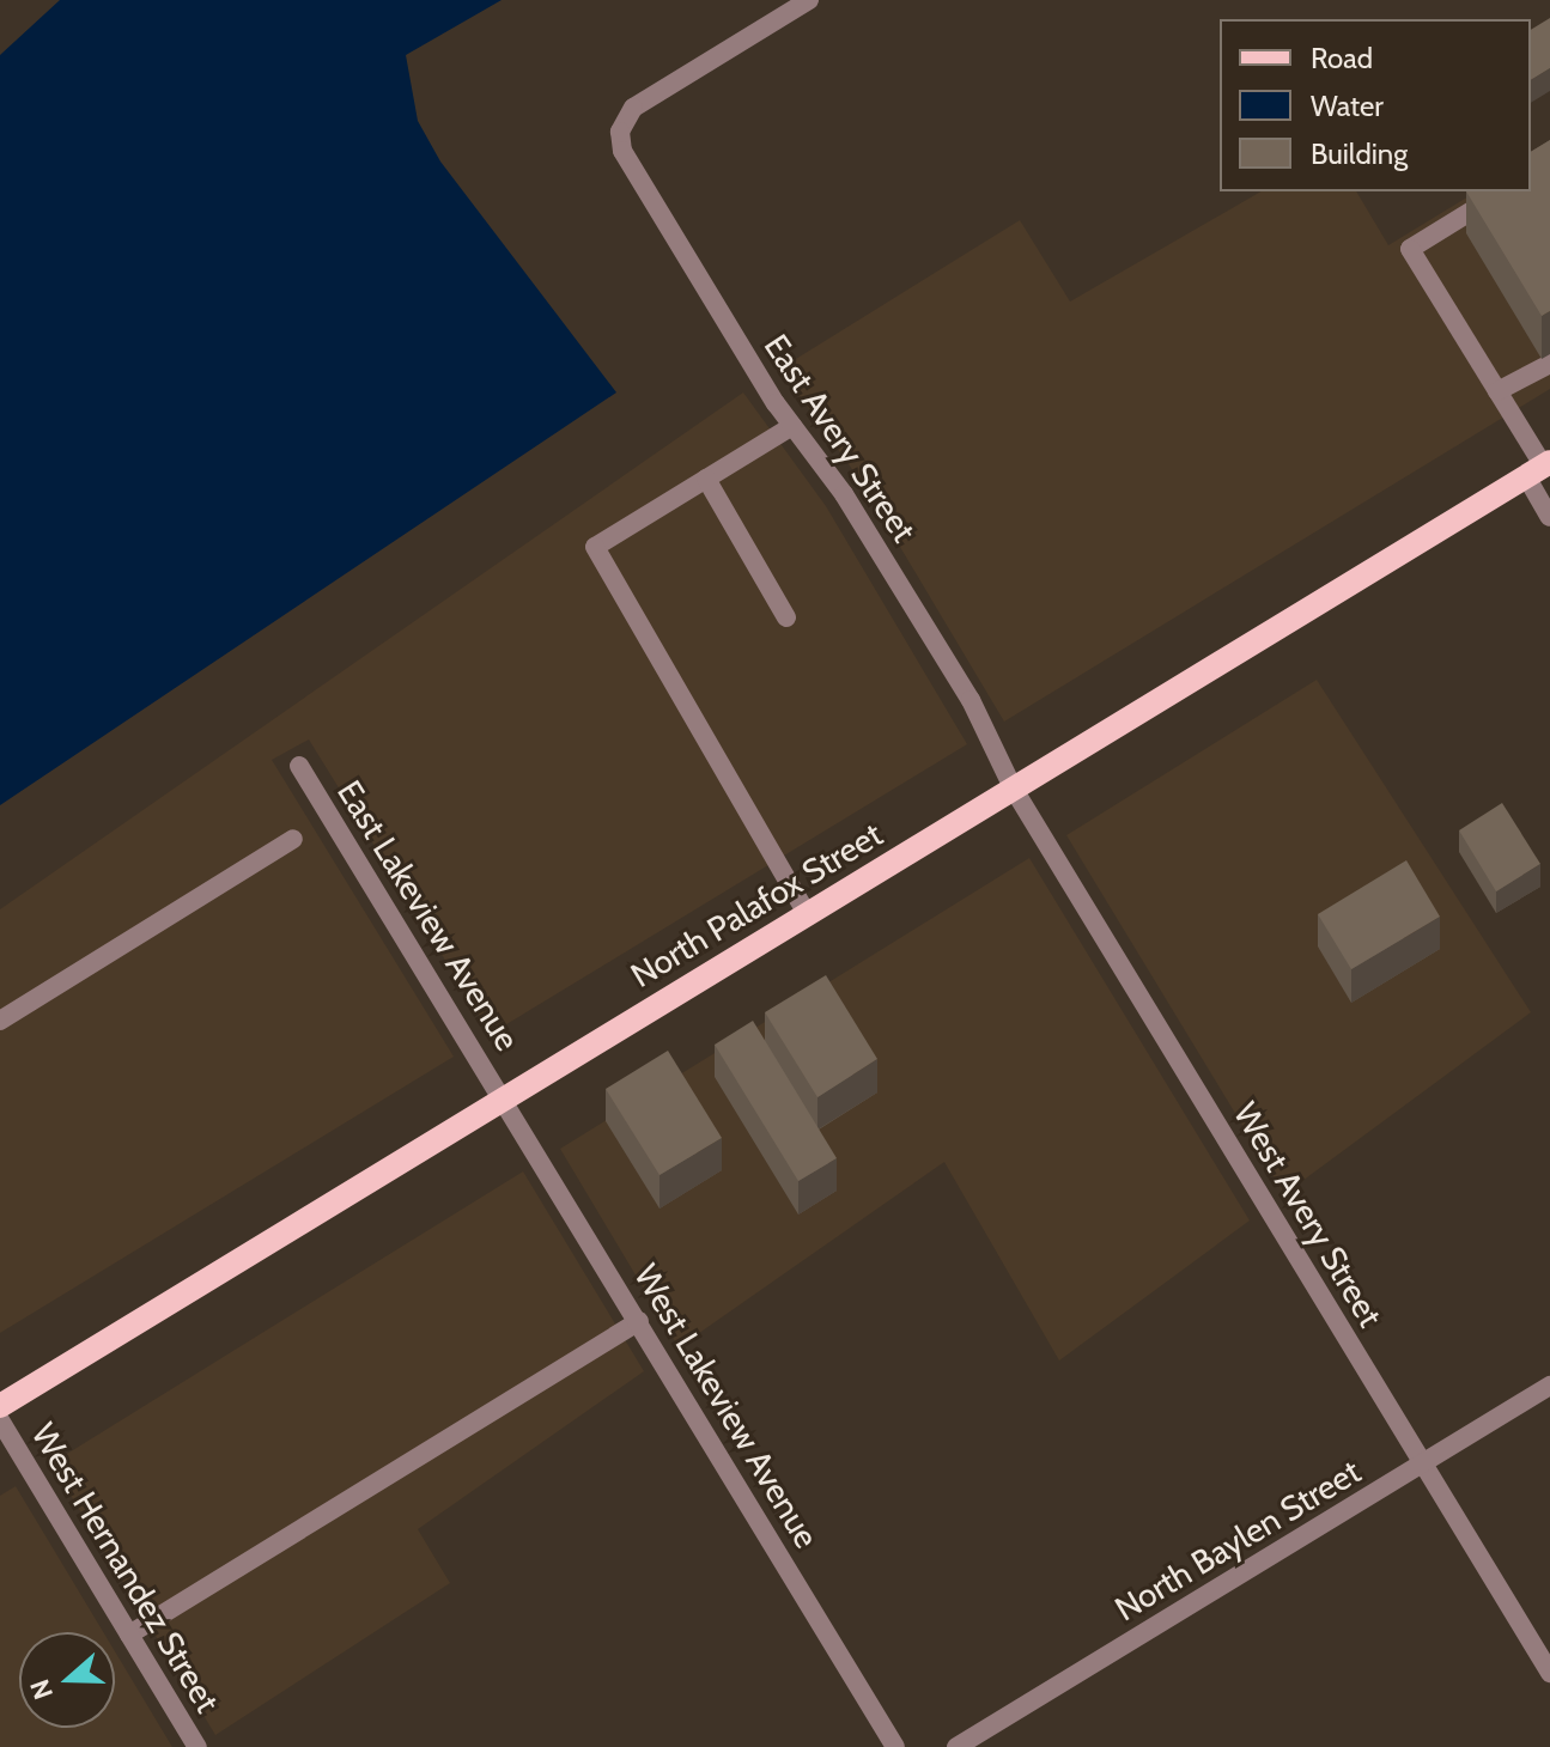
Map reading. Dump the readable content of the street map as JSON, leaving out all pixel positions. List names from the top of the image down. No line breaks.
{"streets":{"main road":["North Palafox Street"],"street":["East Avery Street","East Lakeview Avenue","West Avery Street","West Lakeview Avenue","North Baylen Street","West Hernandez Street"]},"crossings":[["East Avery Street","North Palafox Street"],["East Avery Street","West Avery Street"],["North Palafox Street","East Lakeview Avenue"],["North Palafox Street","West Avery Street"],["North Palafox Street","West Lakeview Avenue"],["East Lakeview Avenue","West Lakeview Avenue"],["West Avery Street","North Baylen Street"]],"legend":["Road","Water","Building"],"north":"left"}
